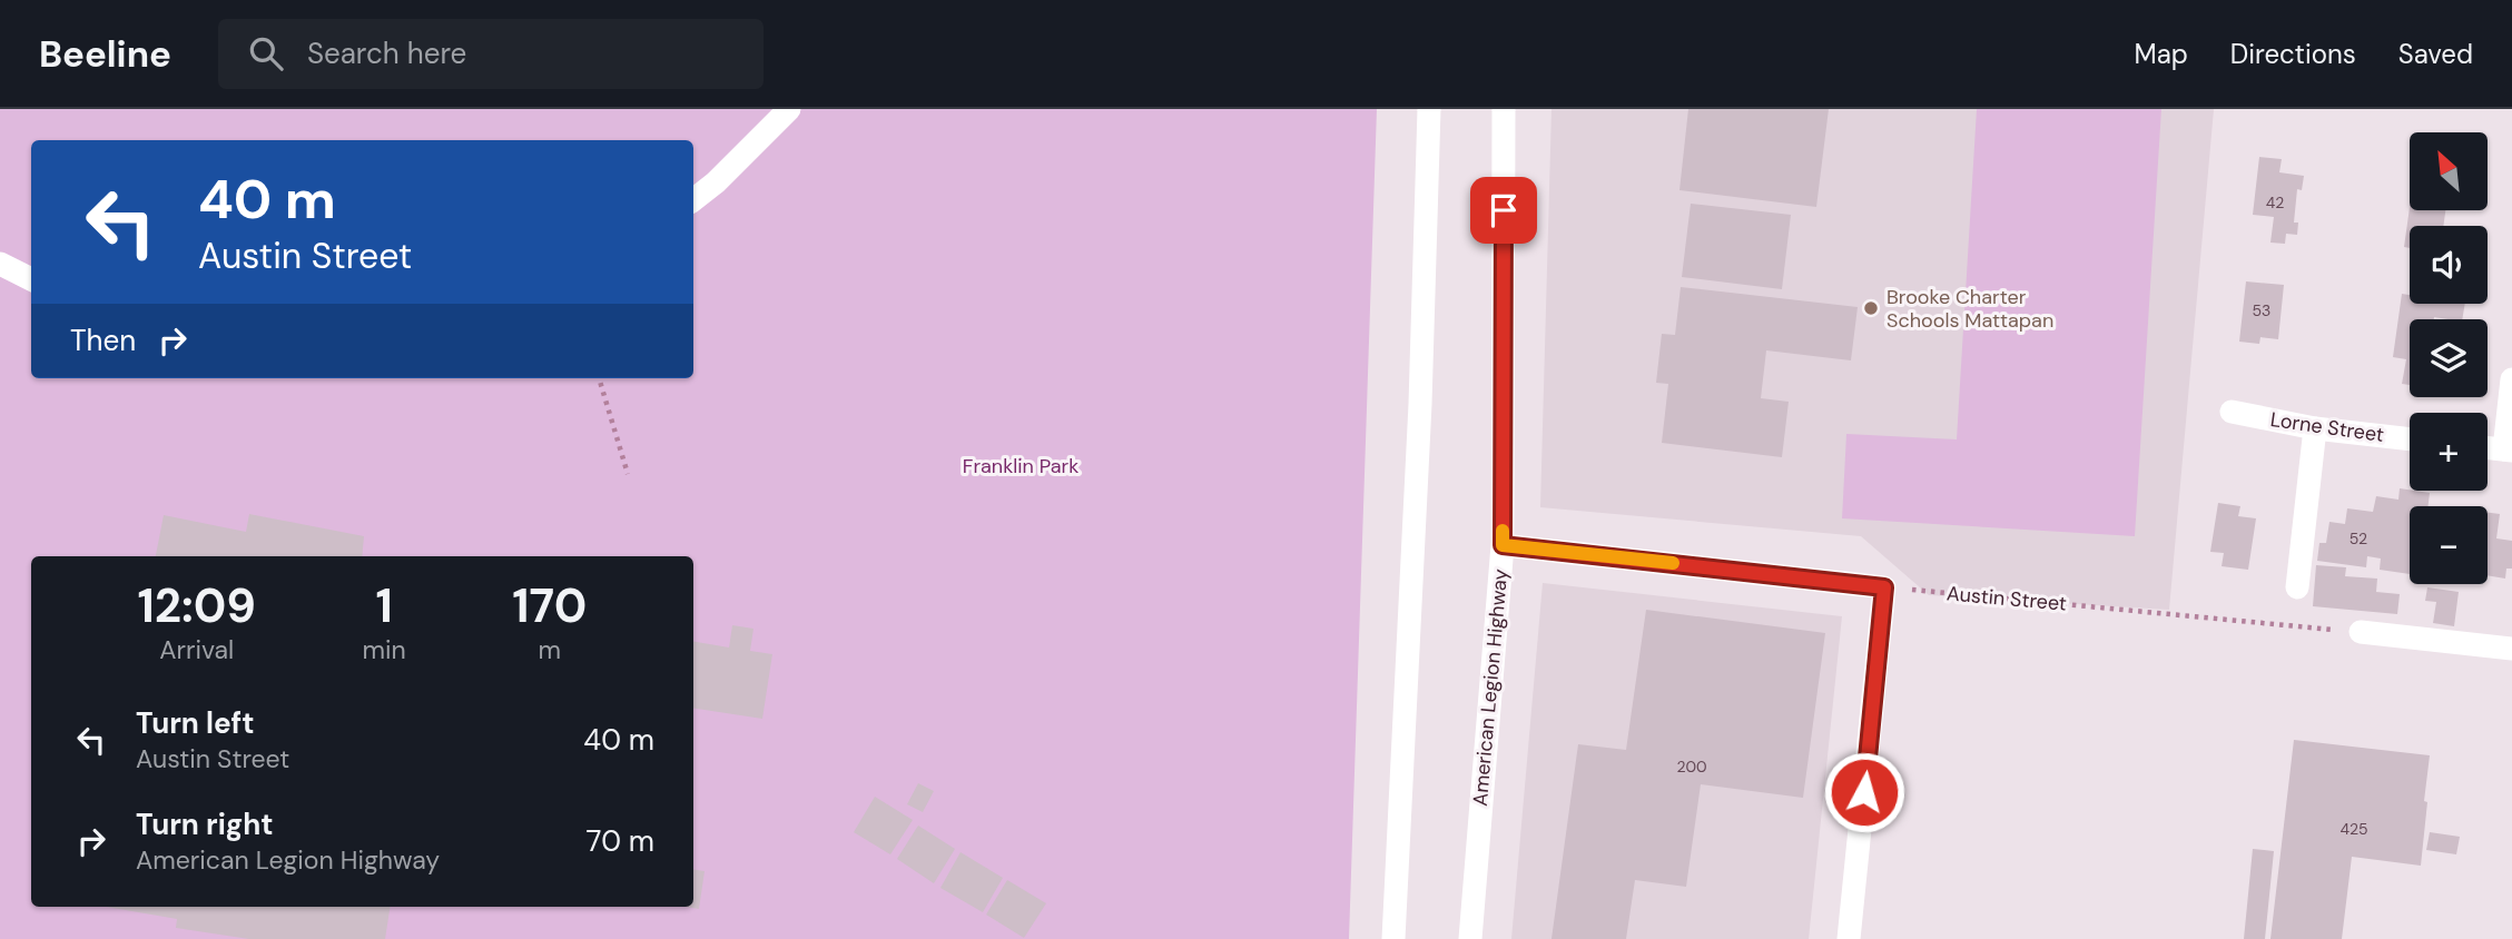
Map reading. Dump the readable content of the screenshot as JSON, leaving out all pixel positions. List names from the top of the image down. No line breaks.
{"streets":{"main road":["Lorne Street","American Legion Highway"],"path":["Austin Street"]},"parks":["Franklin Park"],"places":["Brooke Charter Schools Mattapan"],"house_numbers":["42","53","52","200","425"],"north":"top left","page":{"header":"Beeline","search":"Search here","nav":["Map","Directions","Saved"],"map_buttons":["+","−"],"turn":["40 m","Austin Street"],"then":"Then","eta":["12:09","Arrival","1","min","170","m"],"list":[{"name":"Turn left","note":"Austin Street","value":"40 m"},{"name":"Turn right","note":"American Legion Highway","value":"70 m"}]}}
